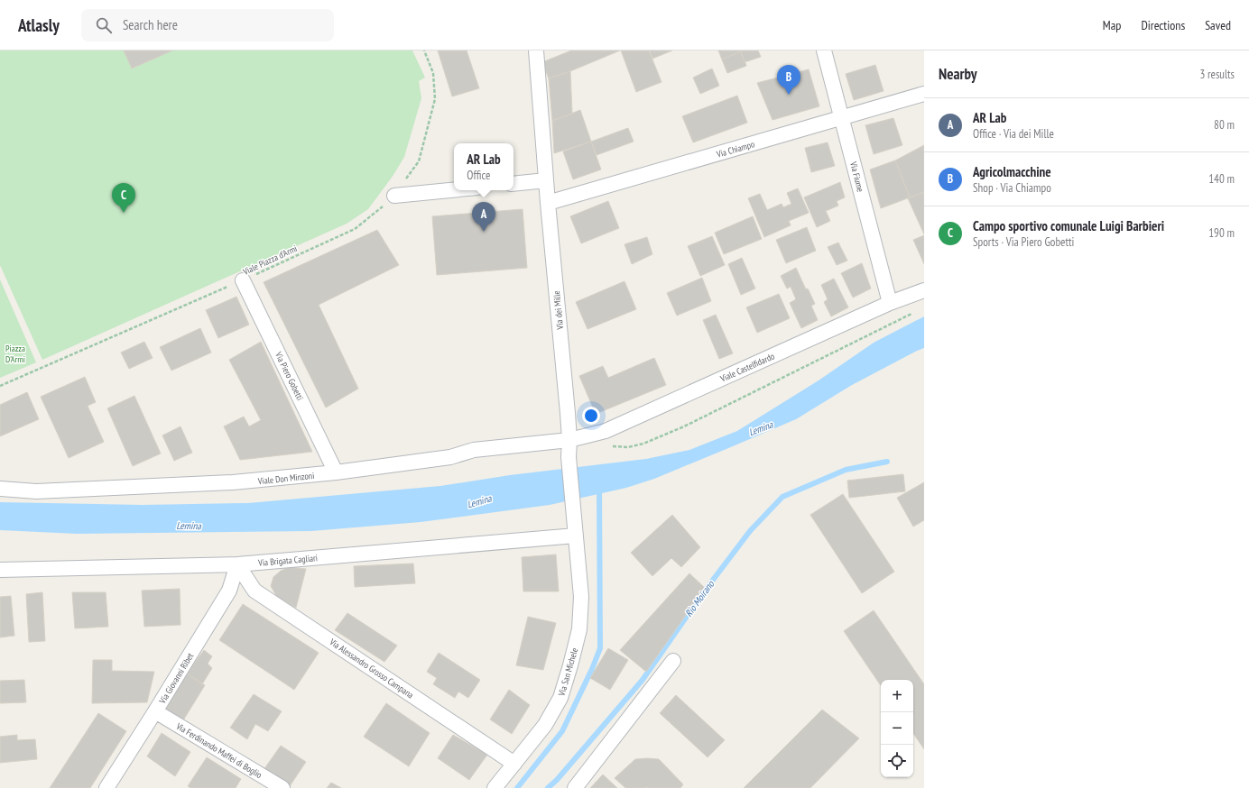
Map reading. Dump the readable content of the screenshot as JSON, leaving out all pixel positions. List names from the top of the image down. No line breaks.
{"streets":{"street":["Via Chiampo","Via Fiume","Via dei Mille","Viale Castelfidardo","Via Piero Gobetti","Viale Don Minzoni","Via Brigata Cagliari","Via Alessandro Grosso Campana","Via San Michele","Via Giovanni Ribet","Via Ferdinando Maffei di Boglio"],"path":["Viale Piazza d'Armi"]},"crossings":[["Via Chiampo","Via Fiume"],["Via Chiampo","Via dei Mille"],["Via Fiume","Viale Castelfidardo"],["Viale Piazza d'Armi","Via Piero Gobetti"],["Via dei Mille","Viale Castelfidardo"],["Via dei Mille","Viale Don Minzoni"],["Via dei Mille","Via Brigata Cagliari"],["Via dei Mille","Via San Michele"],["Viale Castelfidardo","Viale Don Minzoni"],["Via Piero Gobetti","Viale Don Minzoni"],["Via Brigata Cagliari","Via Alessandro Grosso Campana"],["Via Brigata Cagliari","Via San Michele"],["Via Brigata Cagliari","Via Giovanni Ribet"],["Via Alessandro Grosso Campana","Via San Michele"],["Via Alessandro Grosso Campana","Via Giovanni Ribet"],["Via Giovanni Ribet","Via Ferdinando Maffei di Boglio"]],"water":["Lemina","Rio Moirano"],"parks":["Piazza D'Armi"],"page":{"header":"Atlasly","search":"Search here","nav":["Map","Directions","Saved"],"heading":["Nearby","3 results"],"pins":["B","C","A"],"list":[{"mark":"A","name":"AR Lab","note":"Office · Via dei Mille","value":"80 m"},{"mark":"B","name":"Agricolmacchine","note":"Shop · Via Chiampo","value":"140 m"},{"mark":"C","name":"Campo sportivo comunale Luigi Barbieri","note":"Sports · Via Piero Gobetti","value":"190 m"}],"popup":["AR Lab","Office"],"map_buttons":["+","−"]}}
